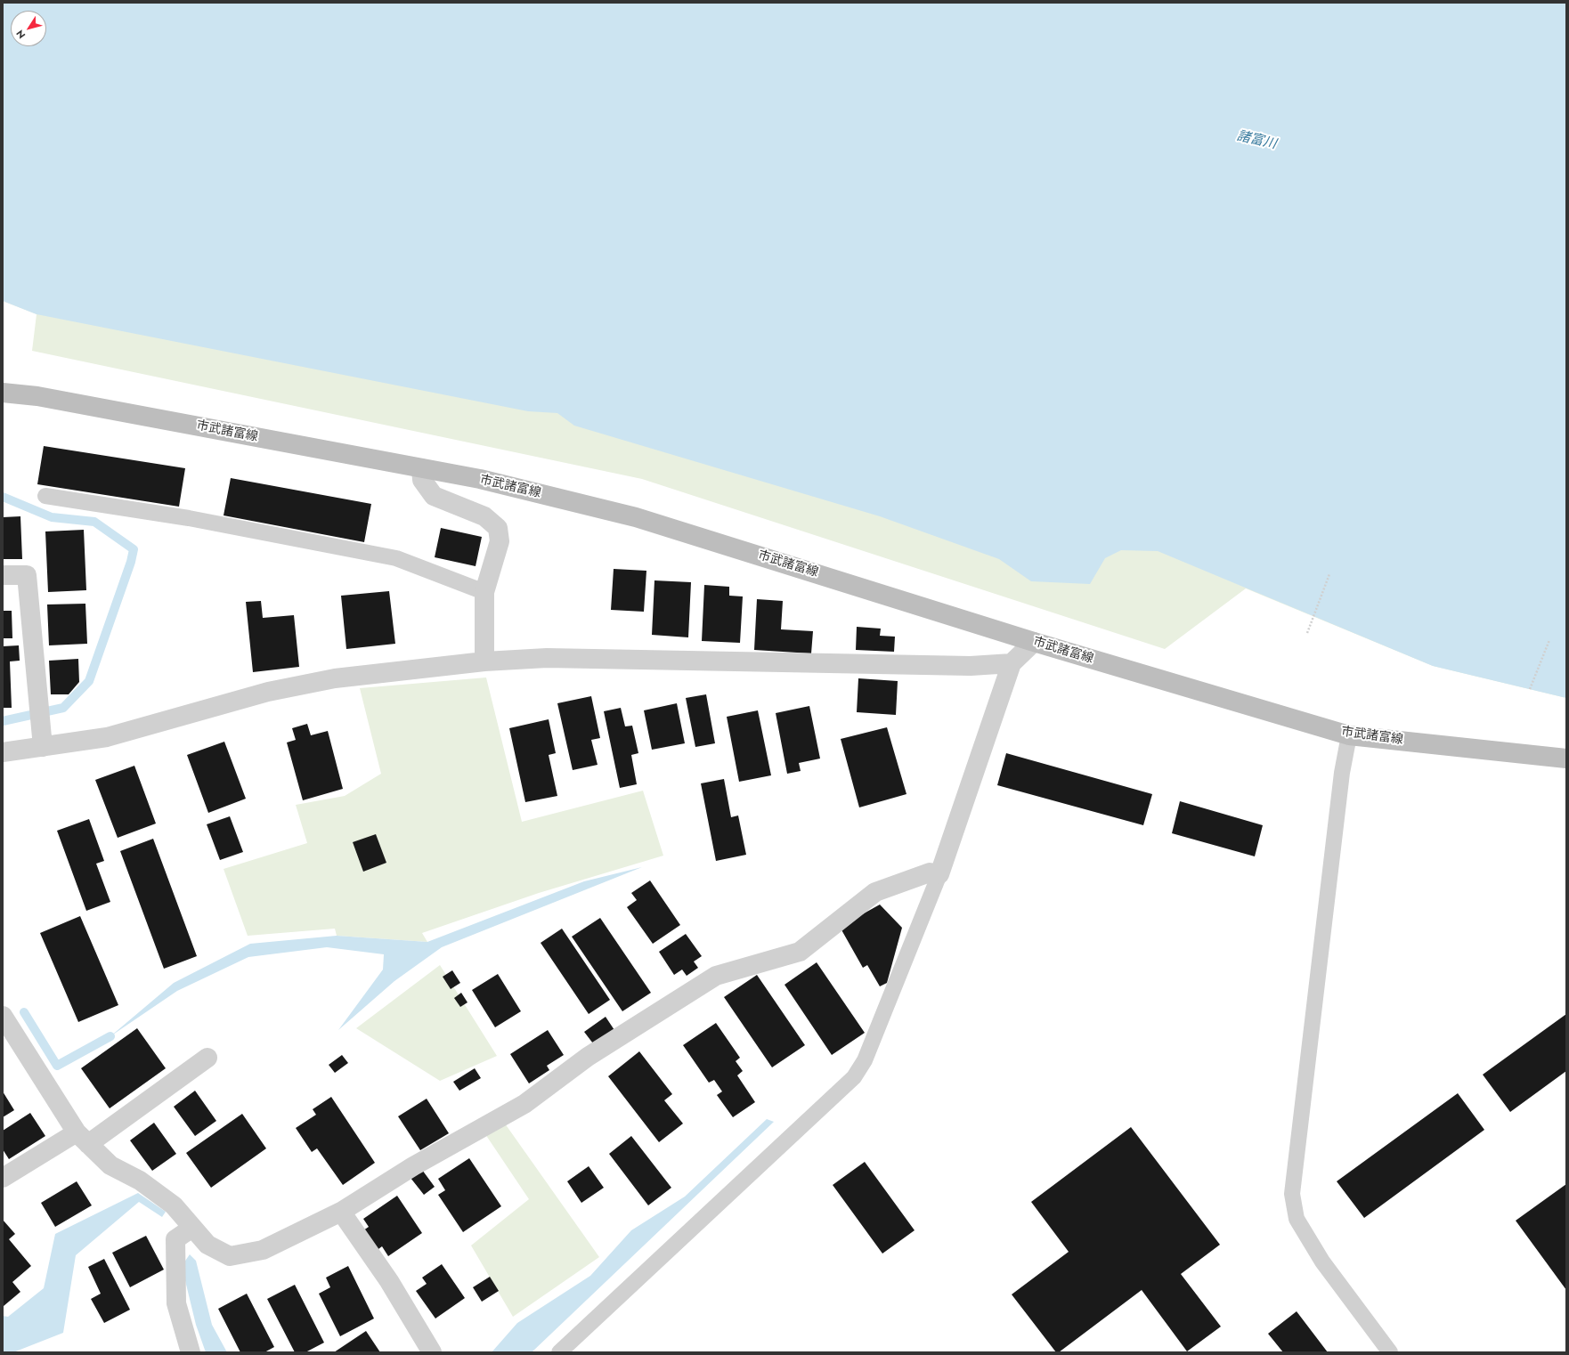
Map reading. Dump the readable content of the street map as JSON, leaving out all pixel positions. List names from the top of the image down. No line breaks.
{"streets":{"main road":["市武諸富線"]},"water":["諸富川"],"north":"bottom left"}
